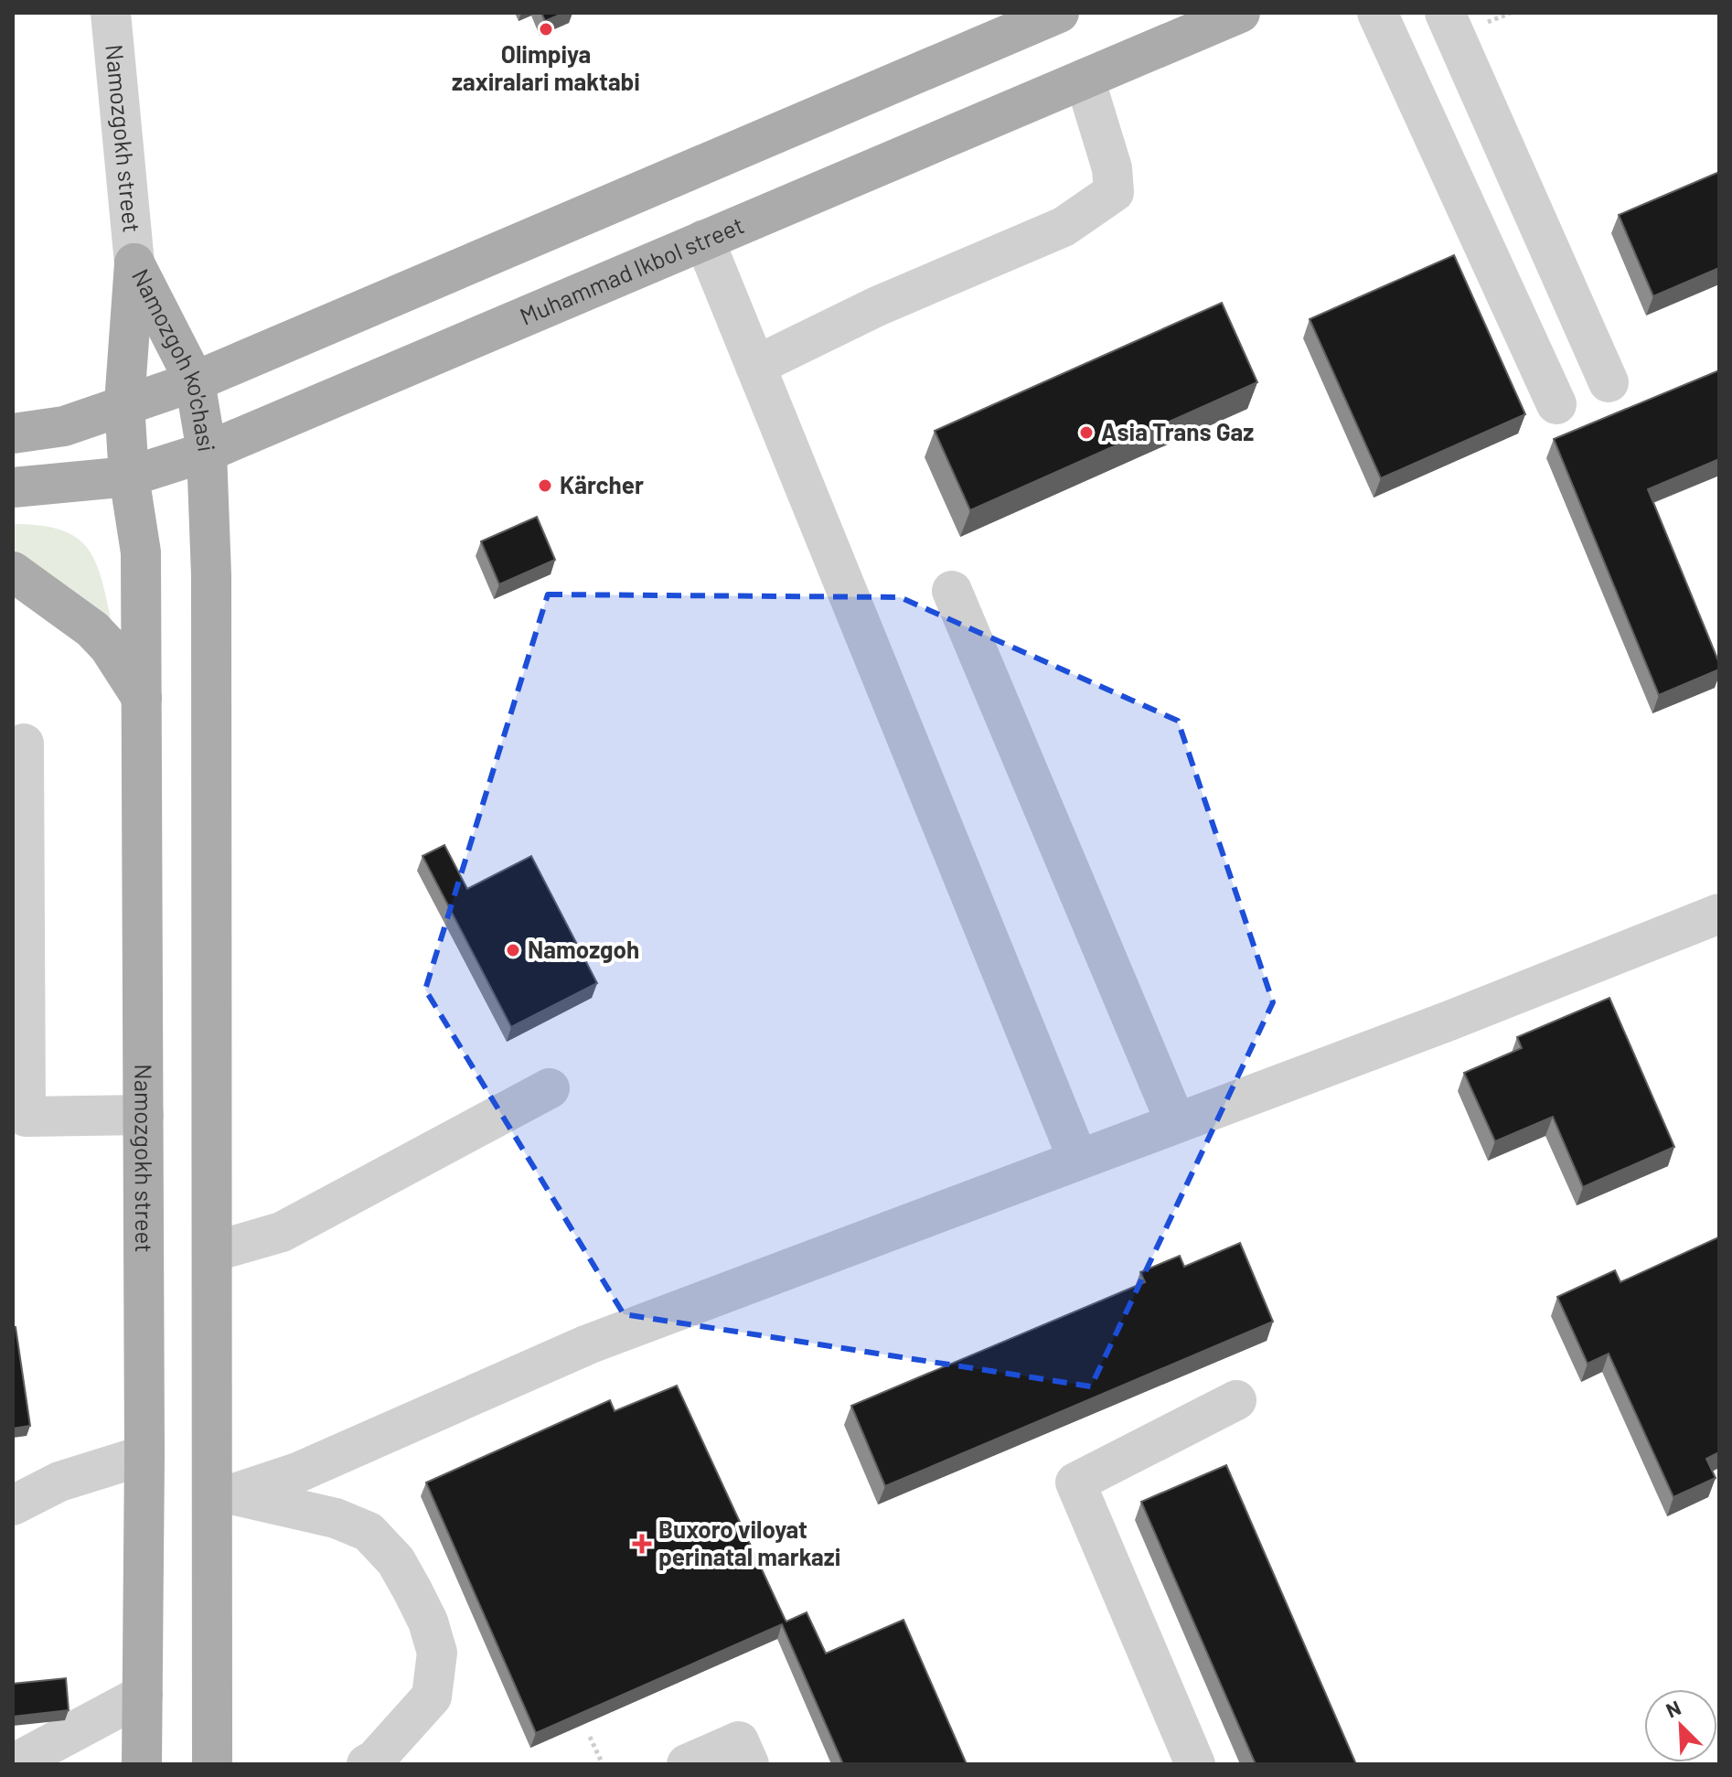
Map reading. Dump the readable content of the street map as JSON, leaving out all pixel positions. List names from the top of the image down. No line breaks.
{"streets":{"main road":["Namozgokh street","Muhammad Ikbol street","Namozgoh ko'chasi"]},"crossings":[["Namozgokh street","Namozgoh ko'chasi"],["Muhammad Ikbol street","Namozgoh ko'chasi"]],"places":{"other":["Olimpiya zaxiralari maktabi","Asia Trans Gaz","Kärcher","Namozgoh"],"health":["Buxoro viloyat perinatal markazi"]},"north":"top left"}
